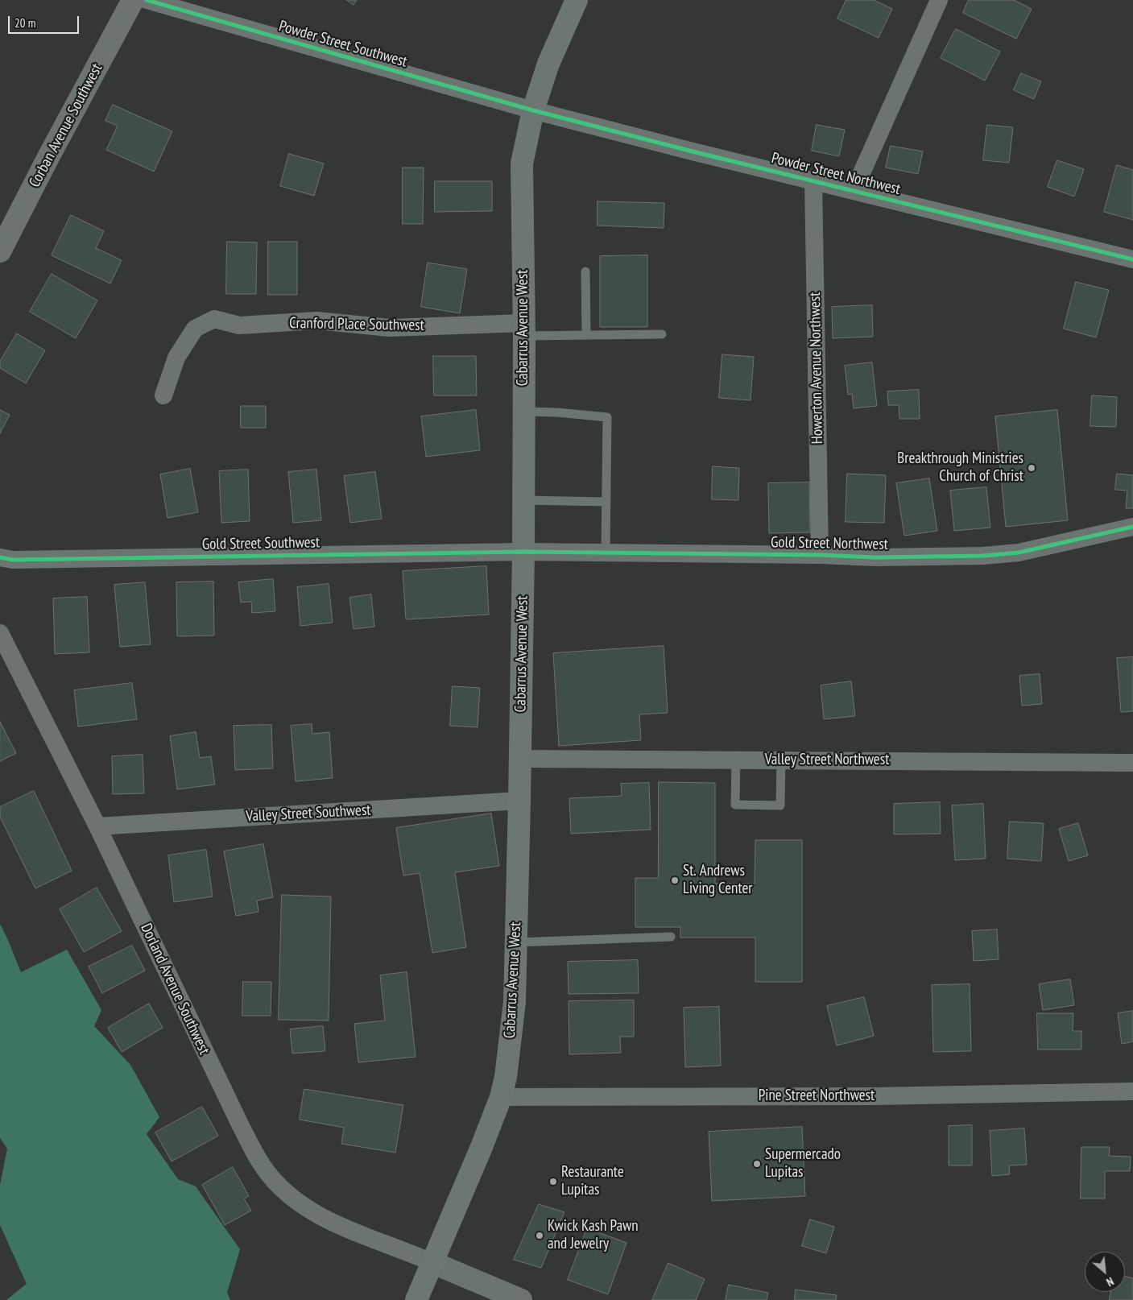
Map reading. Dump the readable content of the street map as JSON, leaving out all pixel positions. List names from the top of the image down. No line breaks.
{"streets":{"main road":["Cabarrus Avenue West"],"street":["Powder Street Southwest","Corban Avenue Southwest","Powder Street Northwest","Cranford Place Southwest","Howerton Avenue Northwest","Gold Street Southwest","Gold Street Northwest","Valley Street Northwest","Valley Street Southwest","Dorland Avenue Southwest","Pine Street Northwest"]},"crossings":[["Powder Street Southwest","Powder Street Northwest"],["Powder Street Southwest","Cabarrus Avenue West"],["Powder Street Northwest","Cabarrus Avenue West"],["Powder Street Northwest","Howerton Avenue Northwest"],["Cranford Place Southwest","Cabarrus Avenue West"],["Cabarrus Avenue West","Gold Street Southwest"],["Cabarrus Avenue West","Gold Street Northwest"],["Cabarrus Avenue West","Valley Street Northwest"],["Cabarrus Avenue West","Valley Street Southwest"],["Cabarrus Avenue West","Dorland Avenue Southwest"],["Cabarrus Avenue West","Pine Street Northwest"],["Howerton Avenue Northwest","Gold Street Northwest"],["Gold Street Southwest","Gold Street Northwest"],["Valley Street Southwest","Dorland Avenue Southwest"]],"places":["Breakthrough Ministries Church of Christ","St. Andrews Living Center","Supermercado Lupitas","Restaurante Lupitas","Kwick Kash Pawn and Jewelry"],"scale_bar":"20 m","north":"bottom right"}
